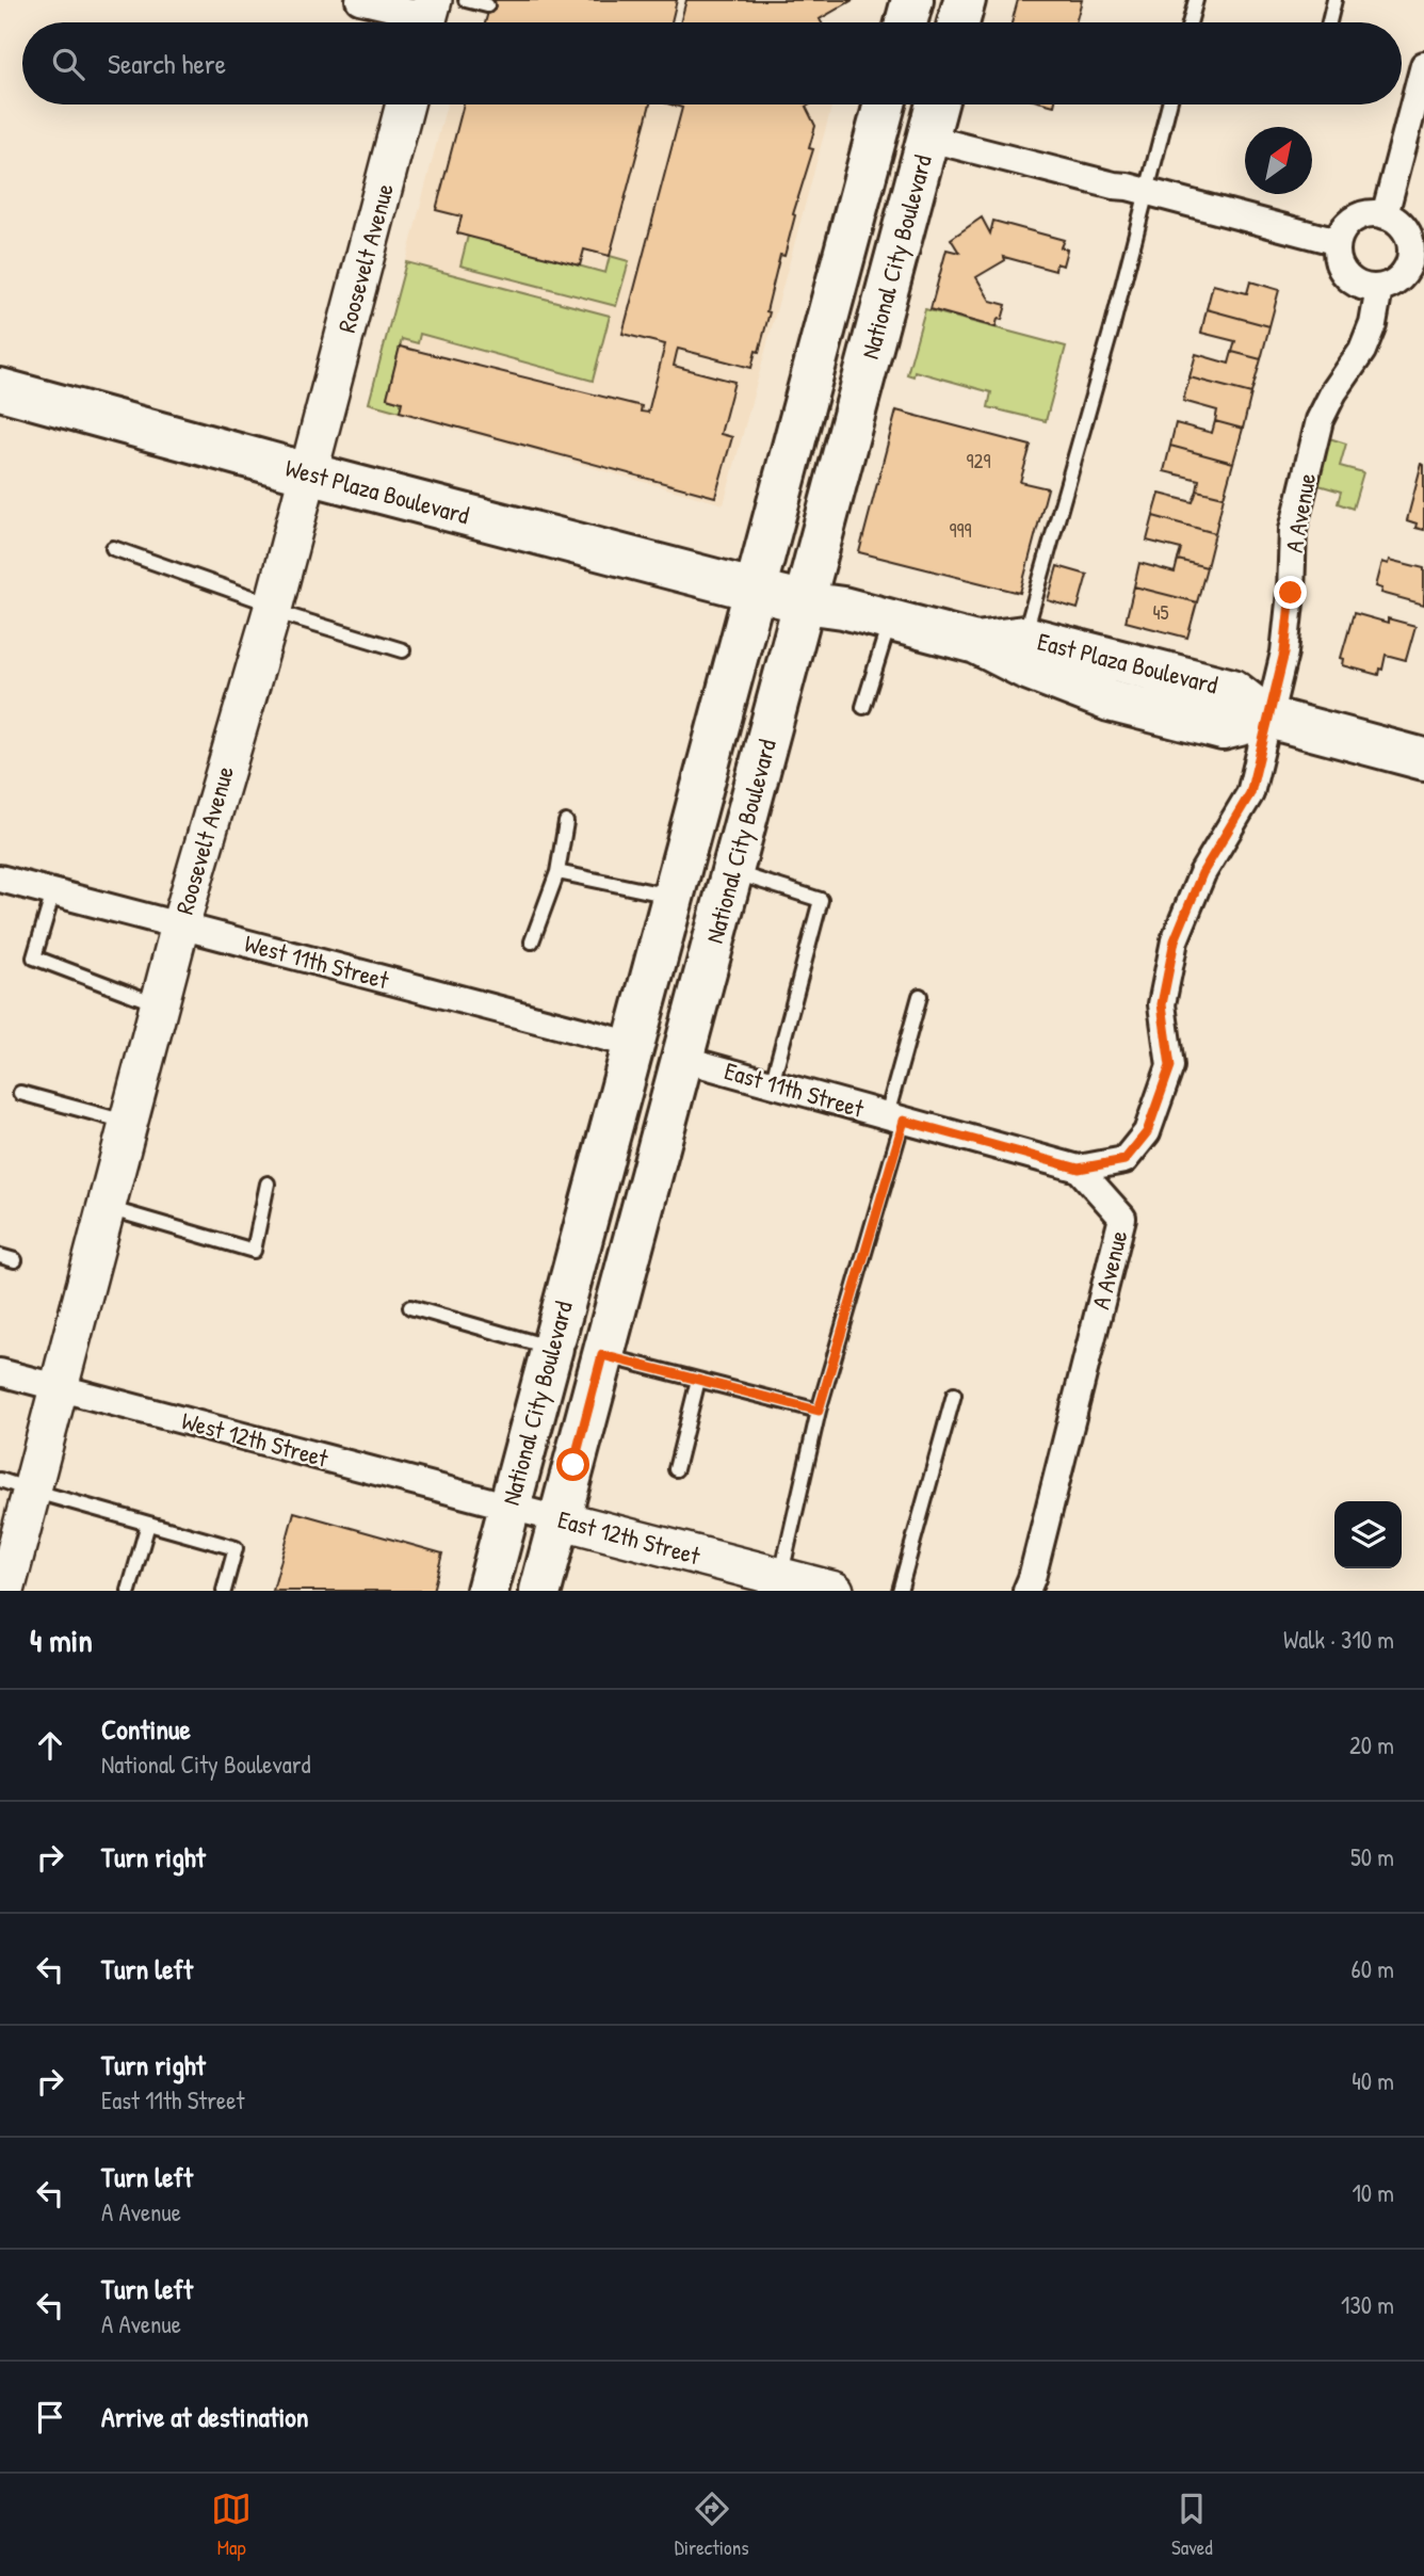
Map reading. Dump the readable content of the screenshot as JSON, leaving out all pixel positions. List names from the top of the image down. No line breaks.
{"streets":{"main road":["National City Boulevard","West Plaza Boulevard","East Plaza Boulevard"],"street":["Roosevelt Avenue","A Avenue","West 11th Street","East 11th Street","West 12th Street","East 12th Street"]},"crossings":[["National City Boulevard","West Plaza Boulevard"],["National City Boulevard","East Plaza Boulevard"],["National City Boulevard","West 11th Street"],["National City Boulevard","East 11th Street"],["National City Boulevard","West 12th Street"],["National City Boulevard","East 12th Street"],["Roosevelt Avenue","West Plaza Boulevard"],["Roosevelt Avenue","West 11th Street"],["Roosevelt Avenue","West 12th Street"],["West Plaza Boulevard","East Plaza Boulevard"],["A Avenue","East Plaza Boulevard"],["A Avenue","East 11th Street"],["West 12th Street","East 12th Street"]],"house_numbers":["929","999","45"],"north":"top right","page":{"search":"Search here","heading":["4 min","Walk · 310 m"],"list":[["Continue","National City Boulevard","20 m"],["Turn right","50 m"],["Turn left","60 m"],["Turn right","East 11th Street","40 m"],["Turn left","A Avenue","10 m"],["Turn left","A Avenue","130 m"],"Arrive at destination"],"nav":["Map","Directions","Saved"]}}
